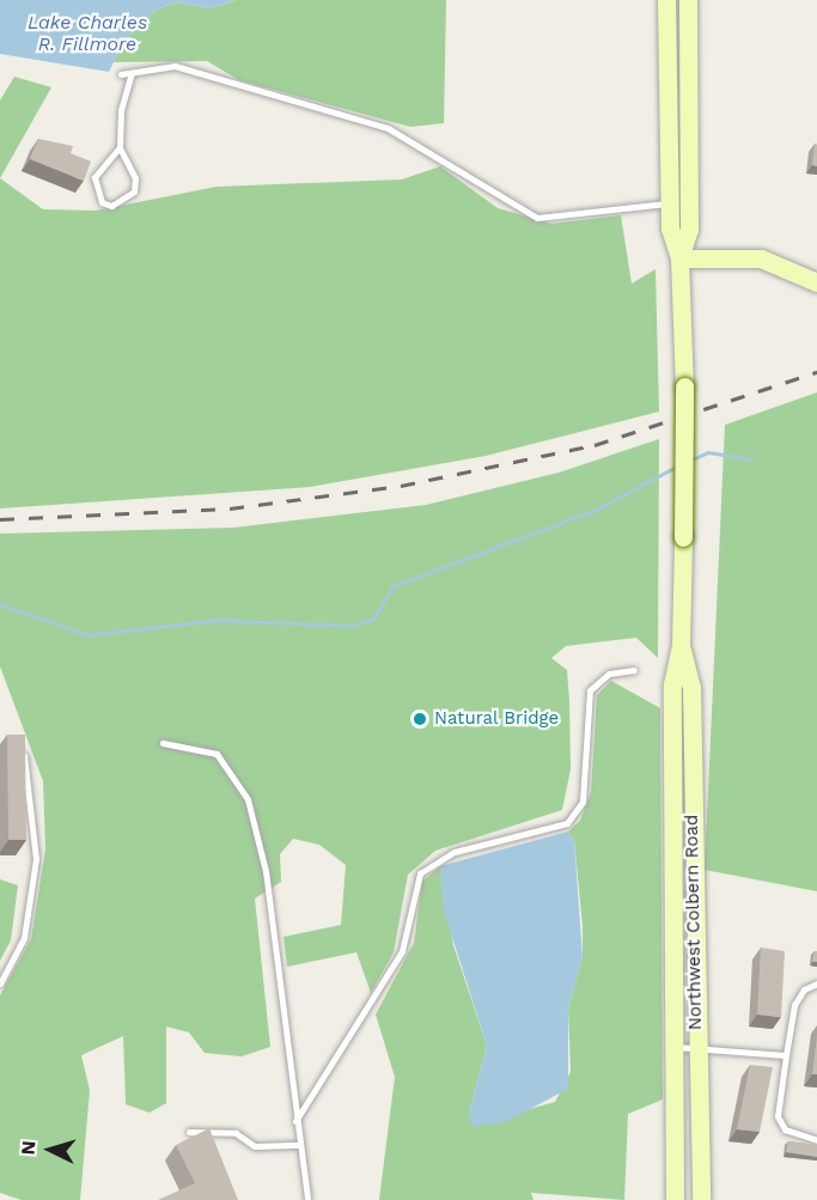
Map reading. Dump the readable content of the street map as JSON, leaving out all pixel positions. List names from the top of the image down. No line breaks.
{"streets":{"main road":["Northwest Colbern Road"]},"water":["Lake Charles R. Fillmore"],"places":["Natural Bridge"],"north":"left"}
